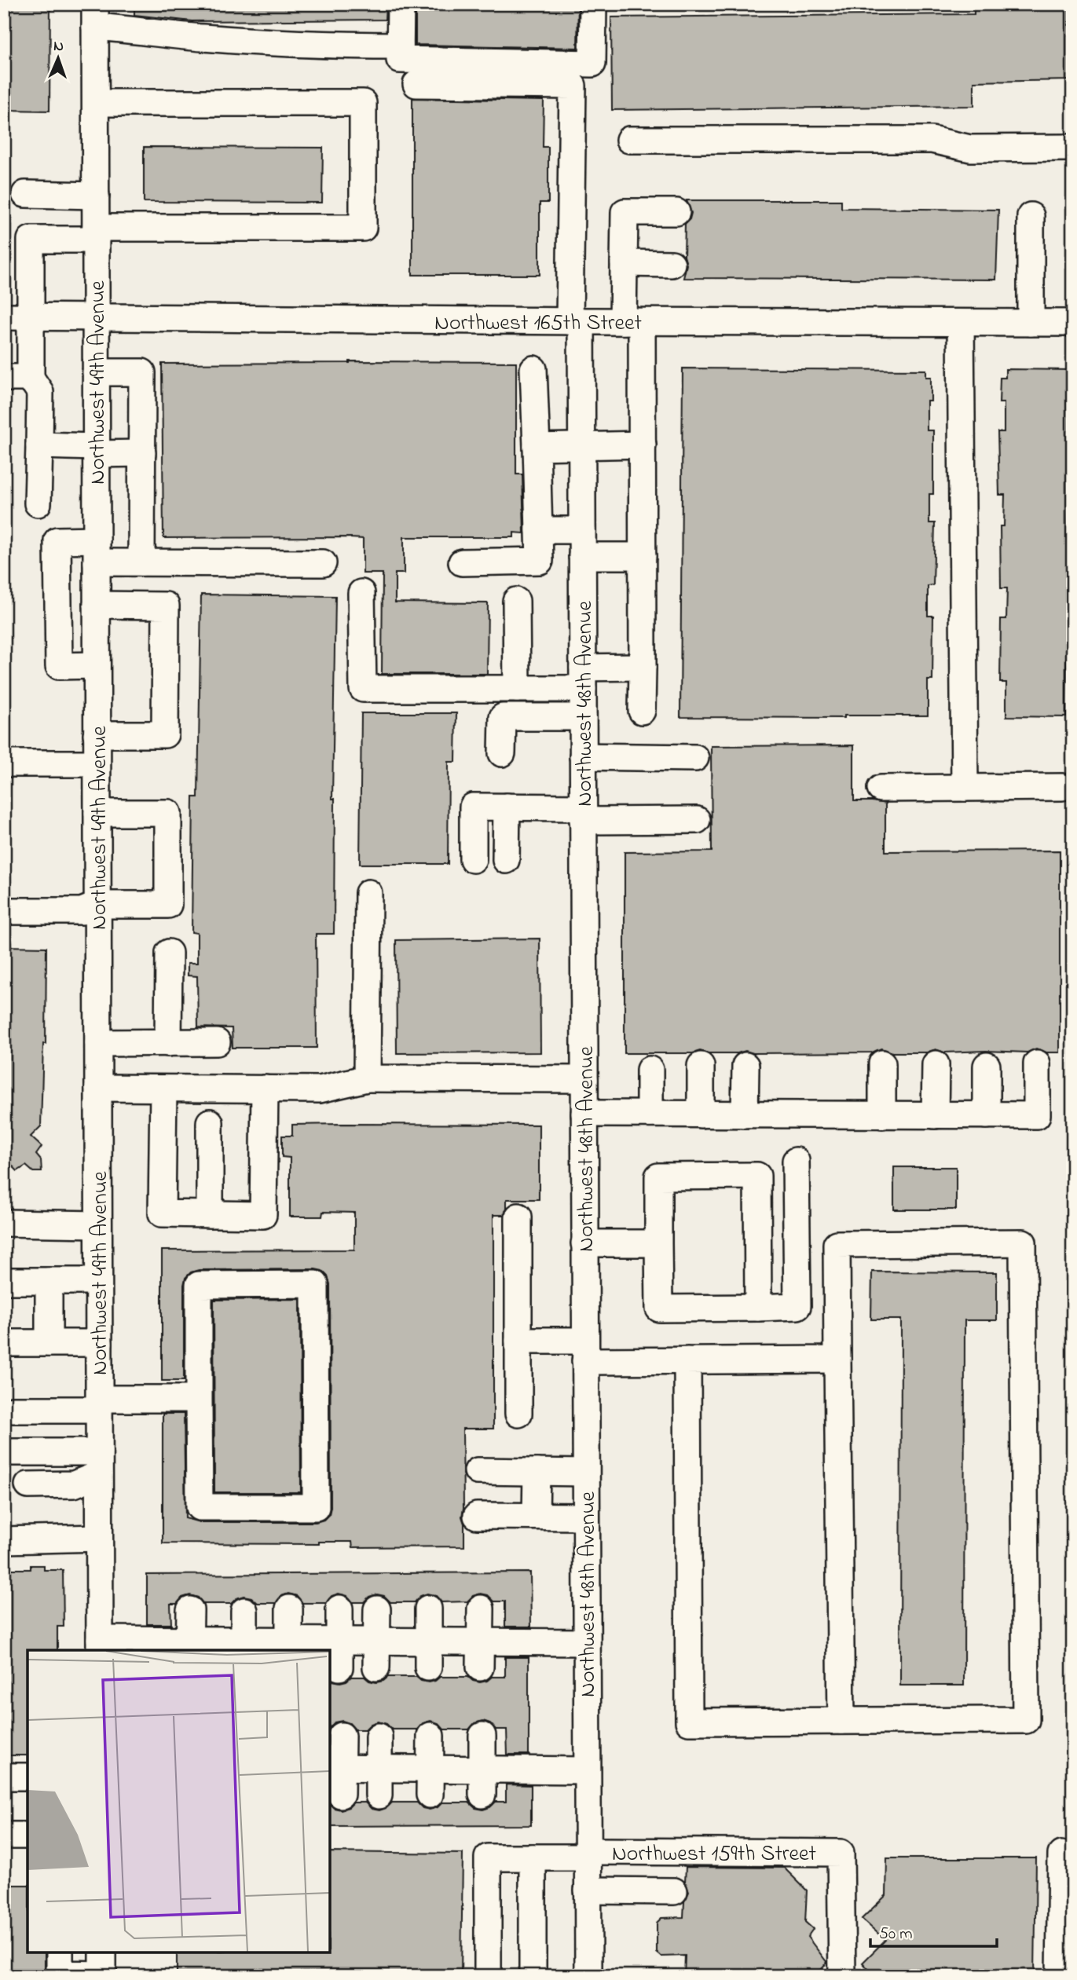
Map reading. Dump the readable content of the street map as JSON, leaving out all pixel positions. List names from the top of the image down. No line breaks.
{"streets":{"street":["Northwest 165th Street","Northwest 49th Avenue","Northwest 48th Avenue","Northwest 159th Street"]},"crossings":[["Northwest 165th Street","Northwest 49th Avenue"],["Northwest 165th Street","Northwest 48th Avenue"],["Northwest 48th Avenue","Northwest 159th Street"]],"scale_bar":"50 m","north":"top"}
